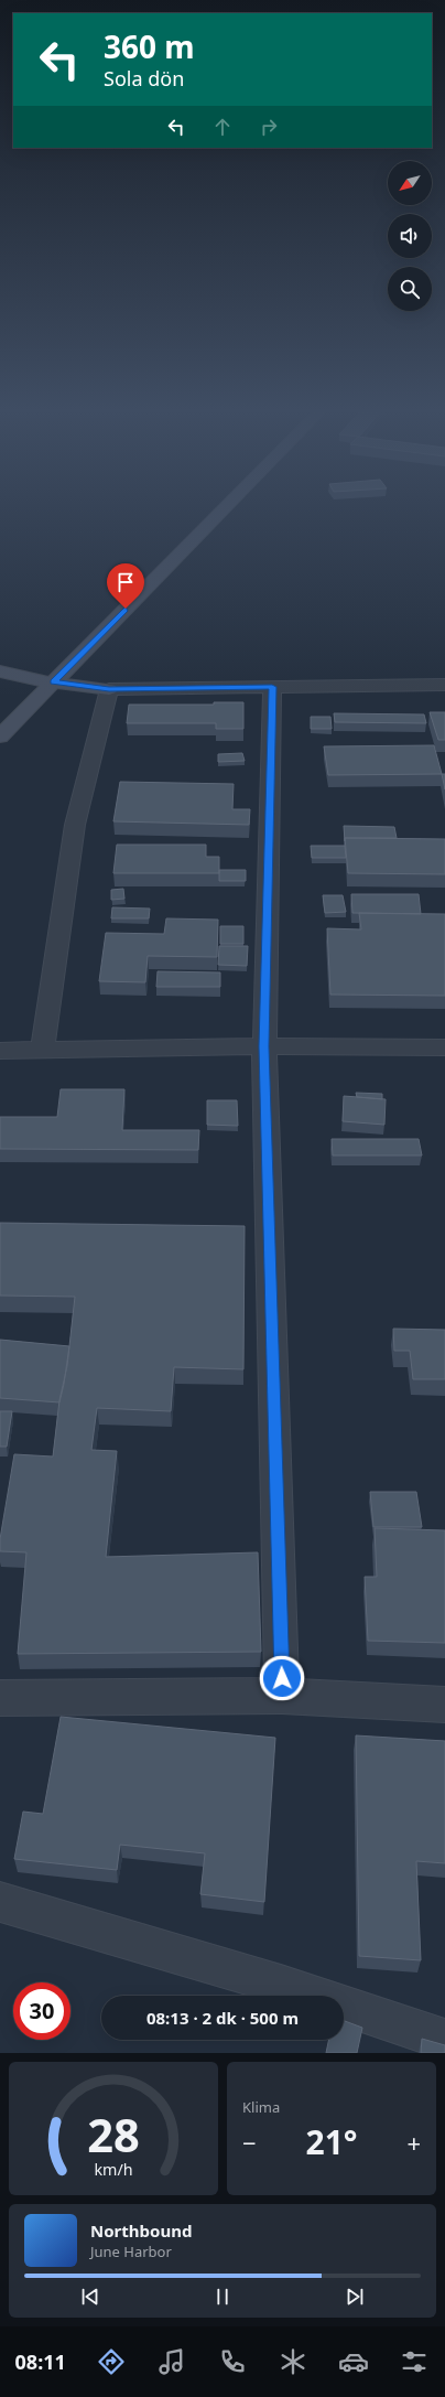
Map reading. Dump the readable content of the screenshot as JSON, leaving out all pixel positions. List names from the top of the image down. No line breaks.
{"north":"bottom left","page":{"turn":["360 m","Sola dön"],"limit":"30","trip":"08:13 · 2 dk · 500 m","tile":"Klima","heat":["−","21°","+"],"song":["Northbound","June Harbor"],"tabs":"08:11","gauge":["28","km/h"]}}
